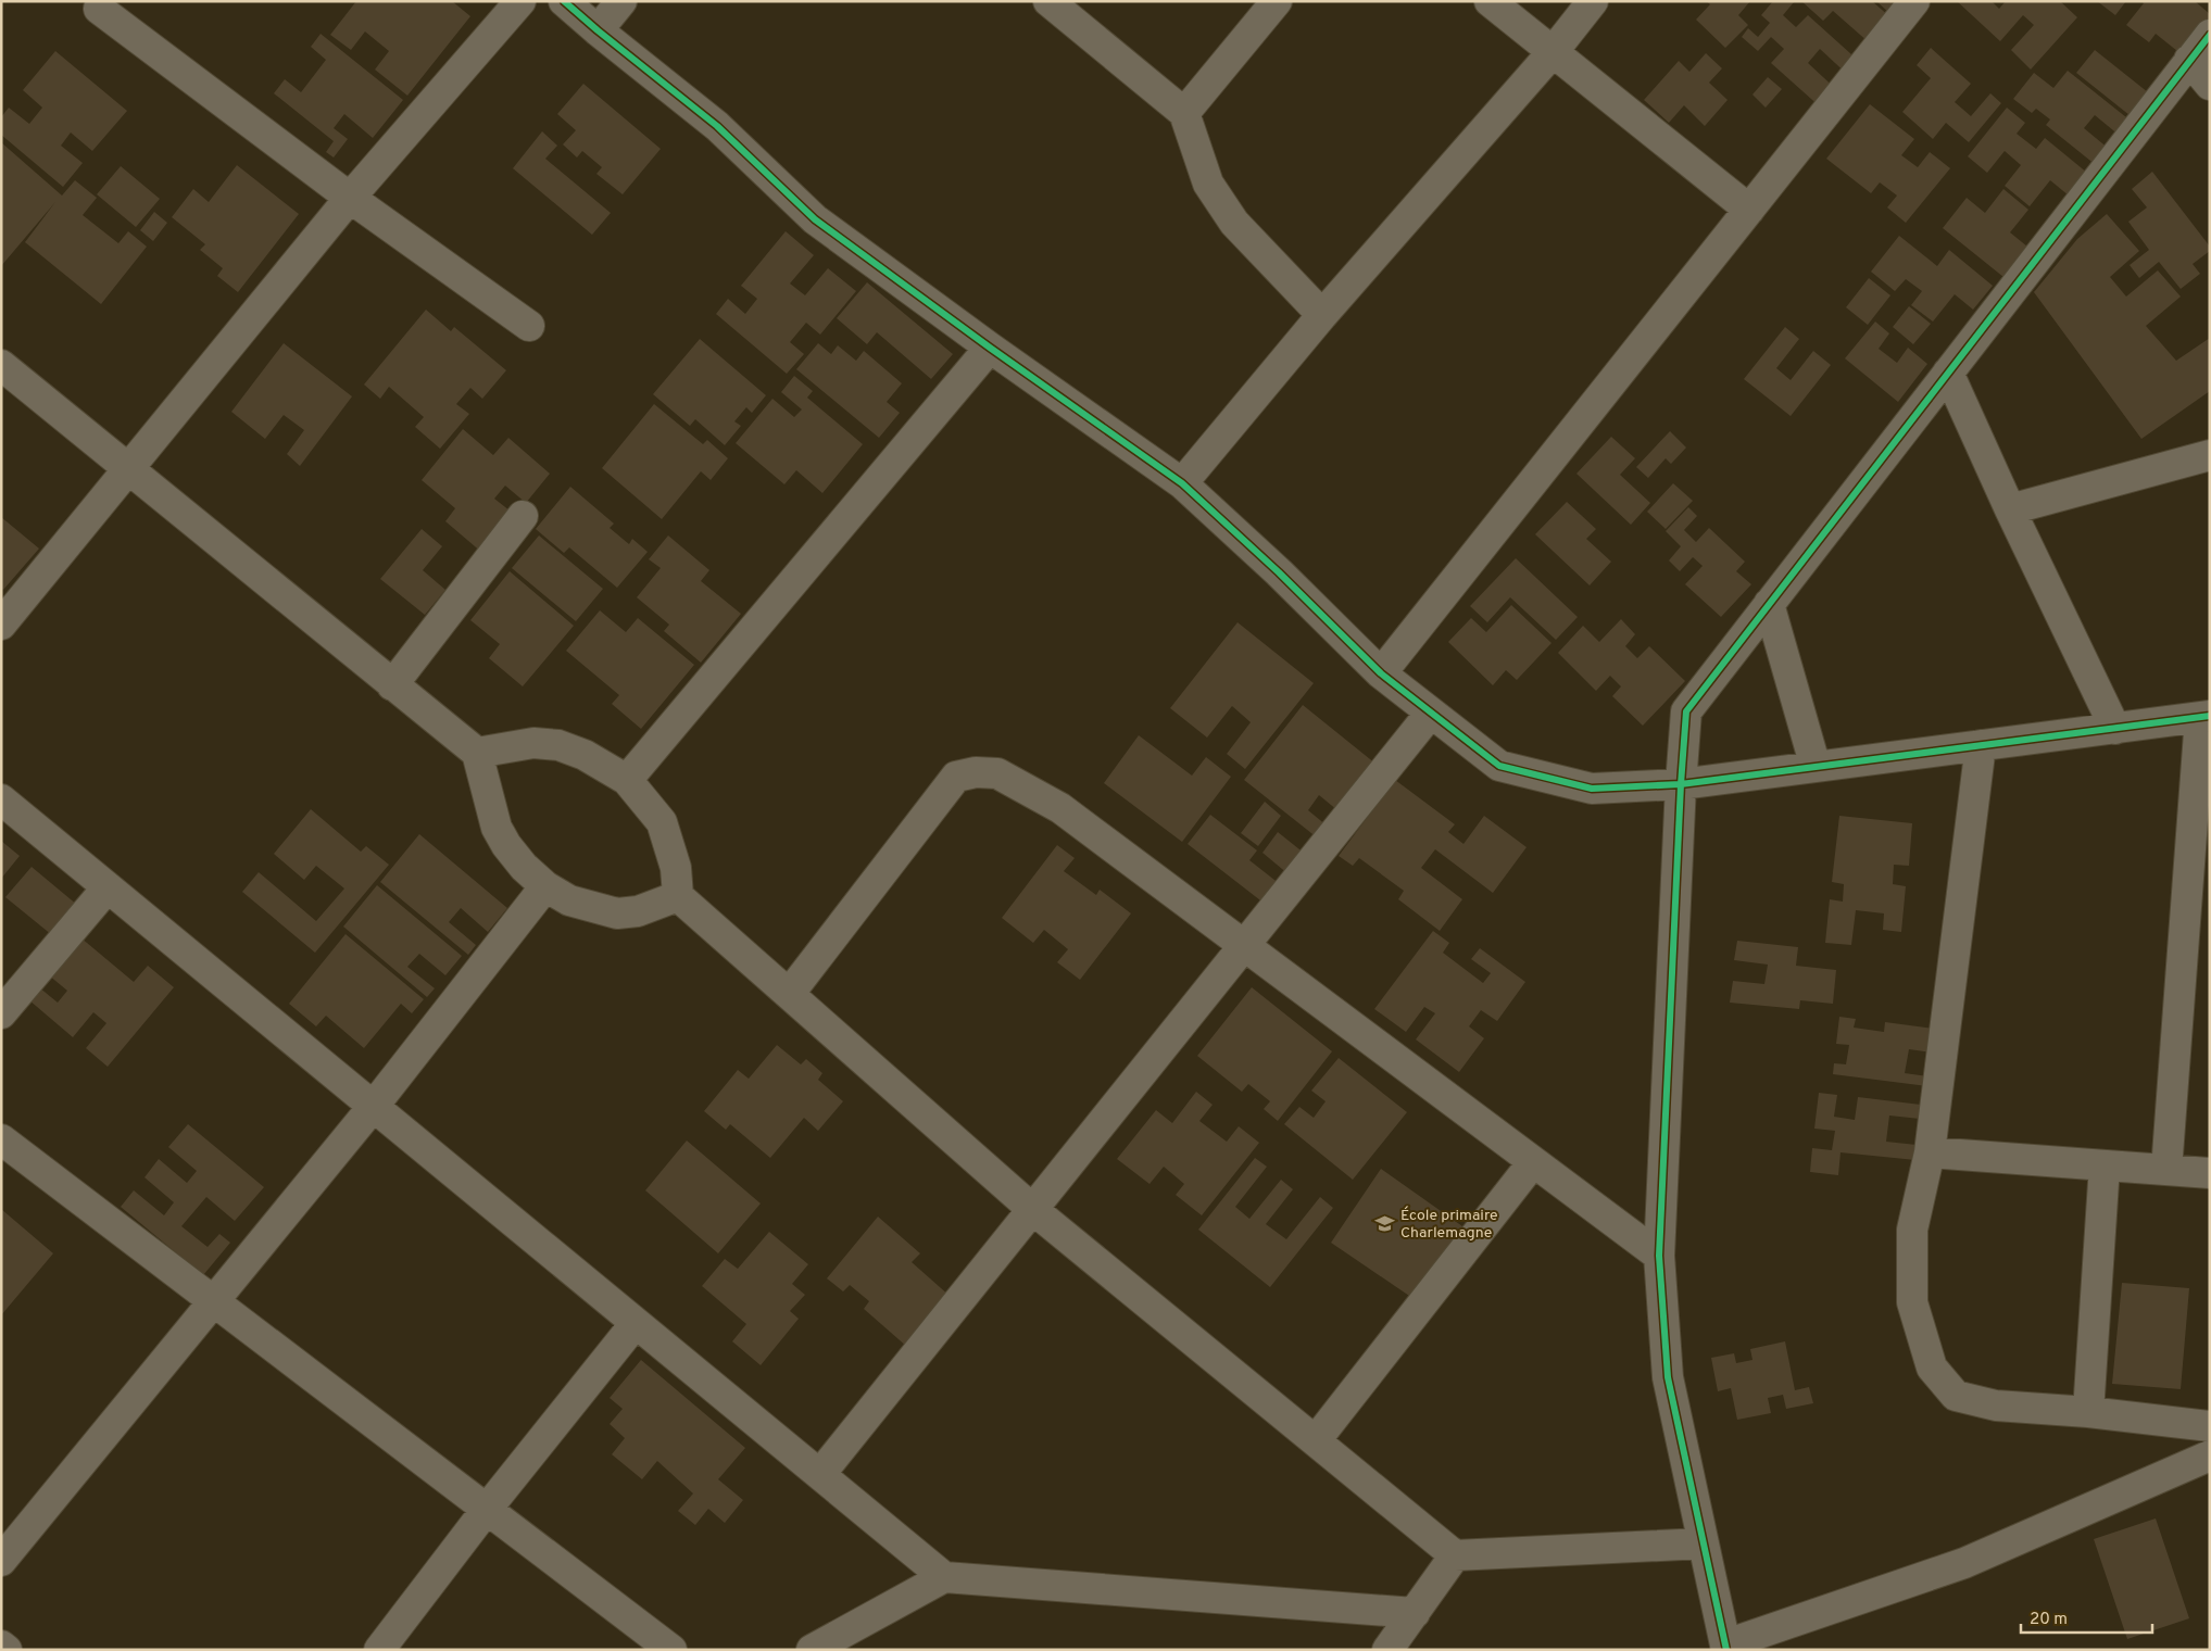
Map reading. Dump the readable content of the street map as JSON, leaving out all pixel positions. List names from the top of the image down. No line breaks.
{"places":{"school or university":["École primaire Charlemagne"]},"scale_bar":"20 m"}
